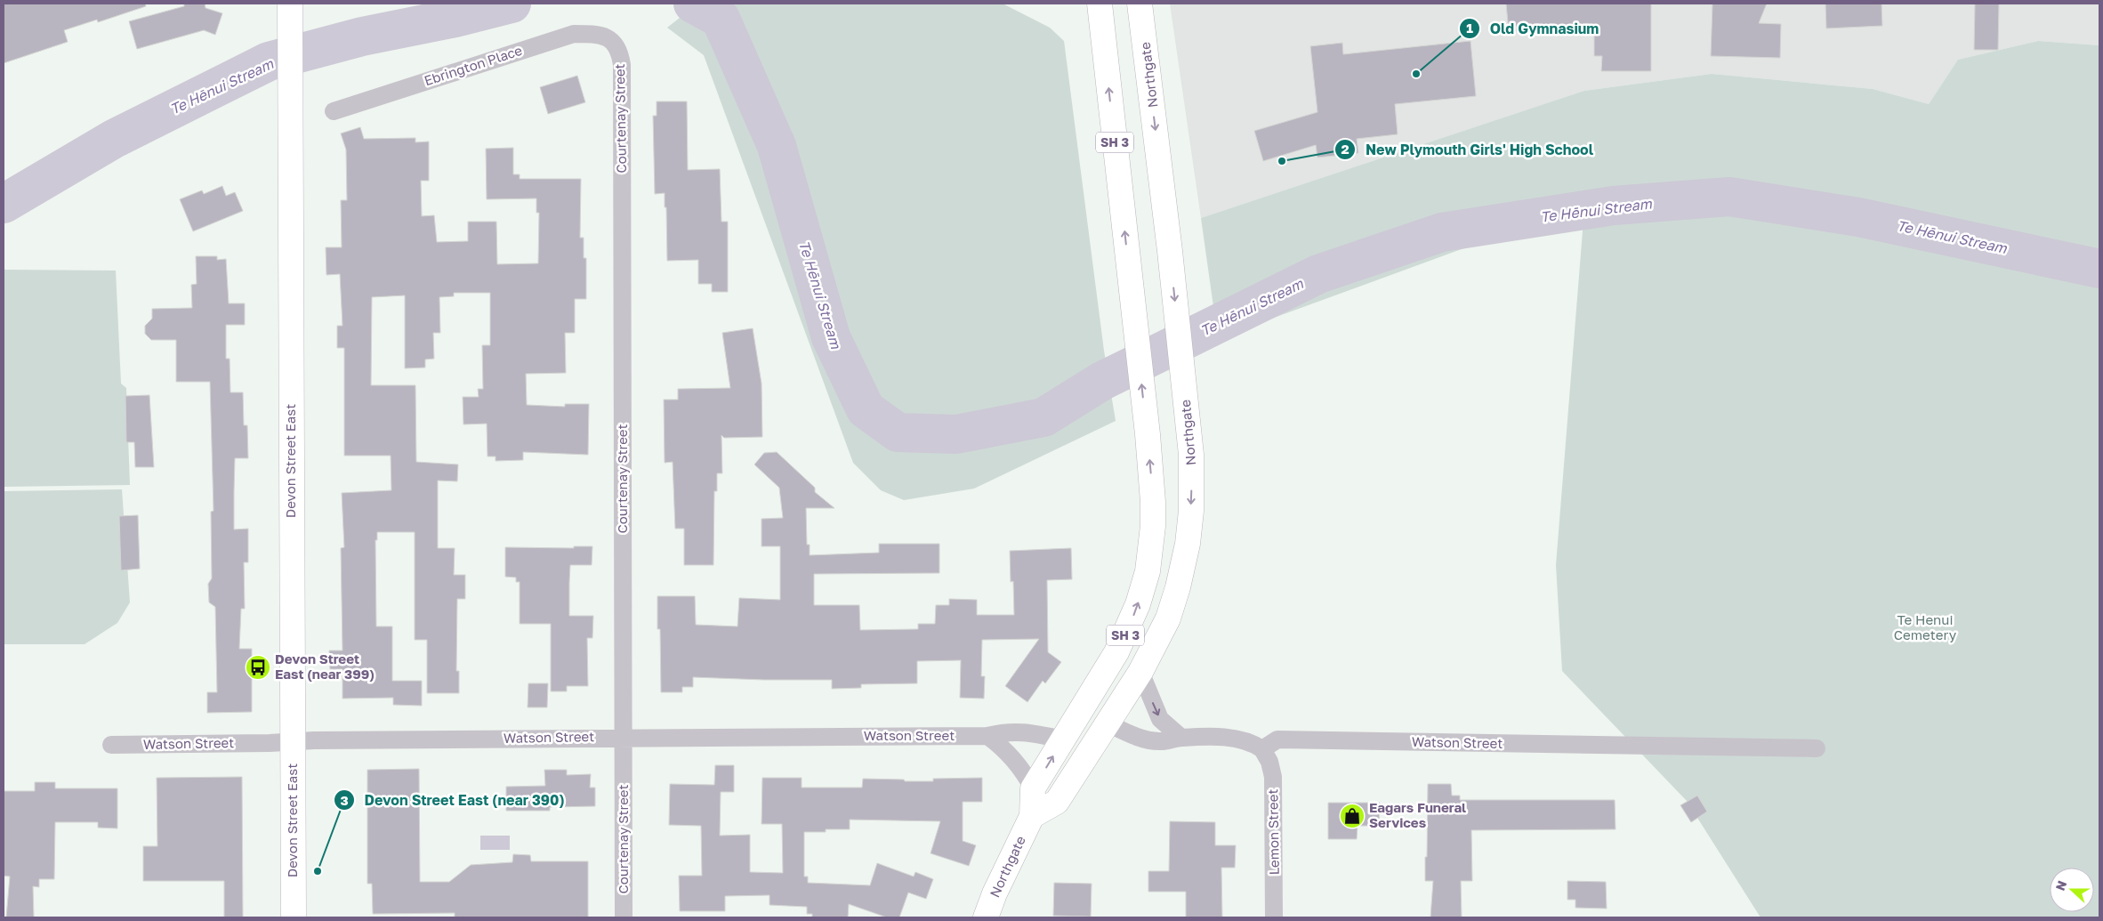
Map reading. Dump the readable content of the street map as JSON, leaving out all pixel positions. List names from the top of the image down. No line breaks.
{"streets":{"main road":["Northgate","SH 3","Devon Street East"],"street":["Ebrington Place","Courtenay Street","Watson Street","Lemon Street"]},"crossings":[["Ebrington Place","Courtenay Street"],["Northgate","Watson Street"],["Courtenay Street","Watson Street"],["Devon Street East","Watson Street"],["Watson Street","Lemon Street"]],"water":["Te Hēnui Stream"],"parks":["Te Henui Cemetery"],"places":{"other":["Old Gymnasium","New Plymouth Girls' High School","Devon Street East (near 390)"],"bus stop":["Devon Street East (near 399)"],"shop":["Eagars Funeral Services"]},"north":"left"}
